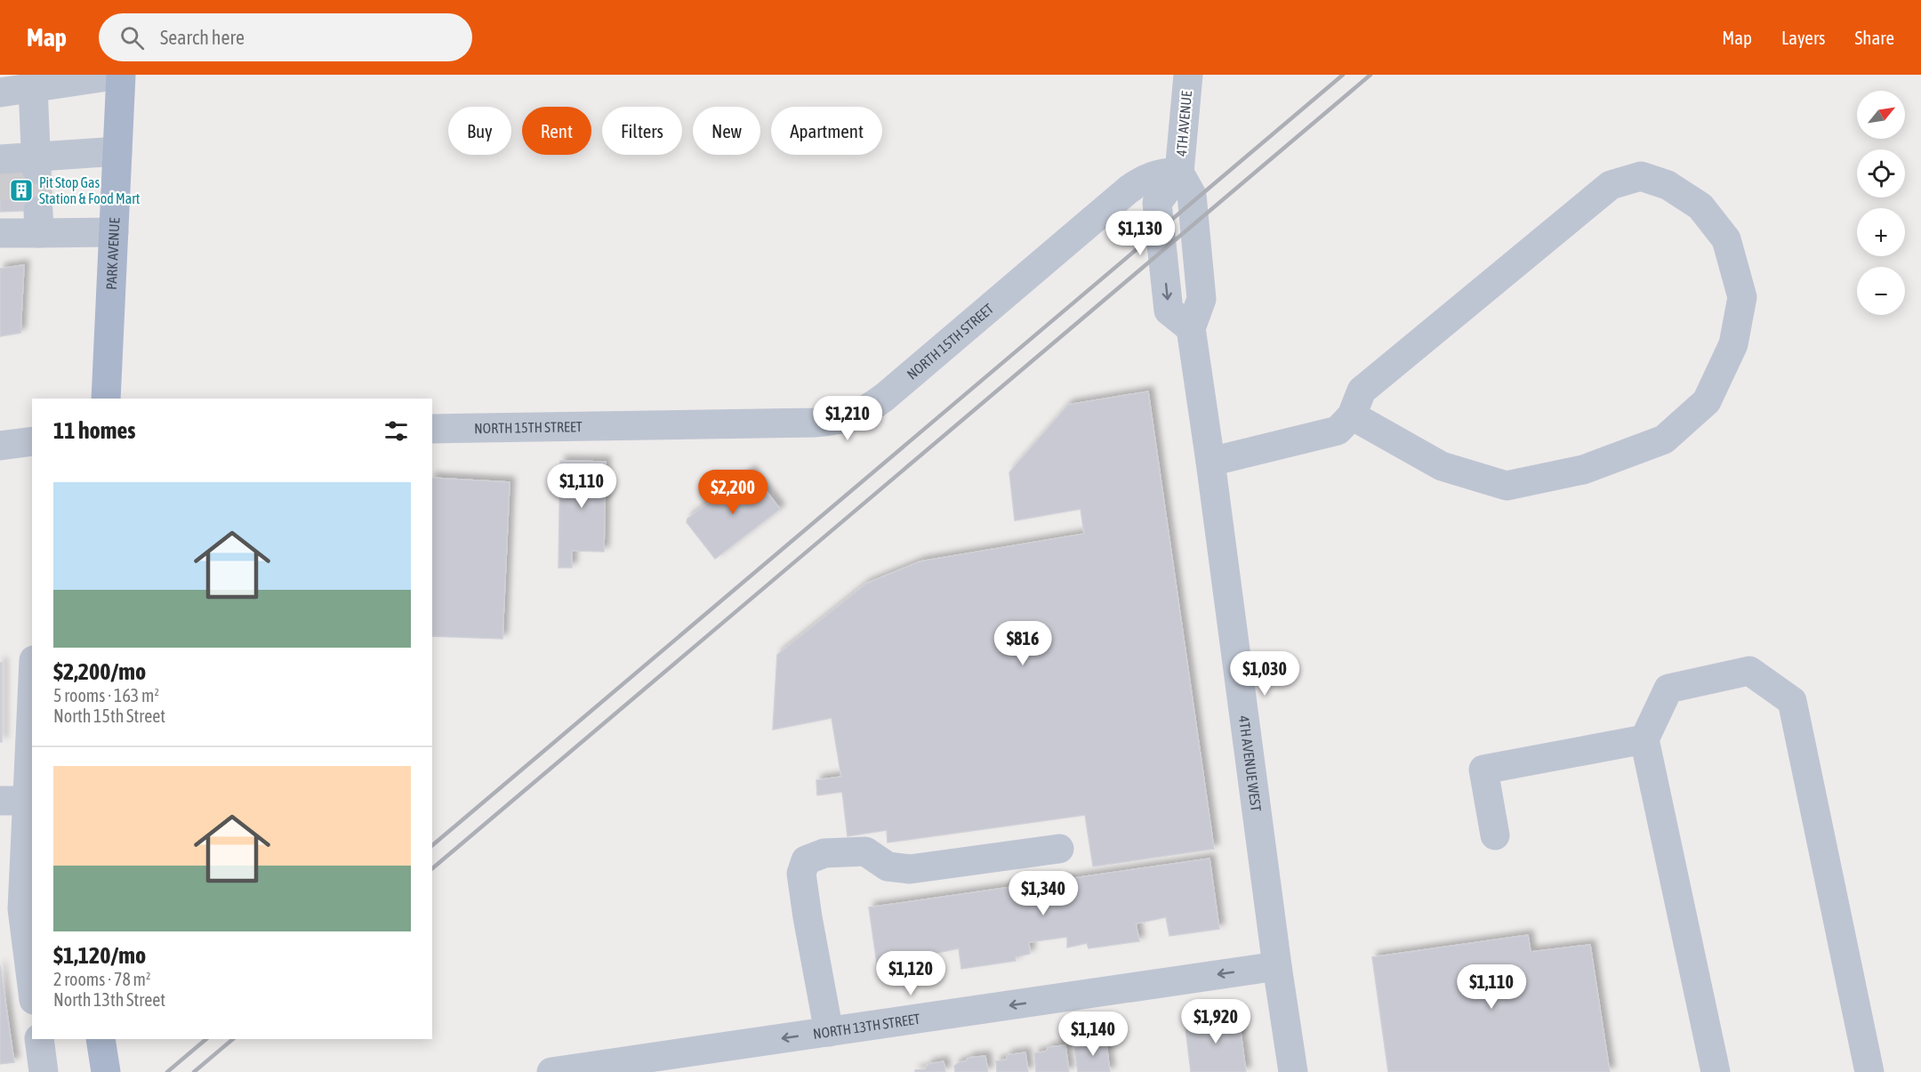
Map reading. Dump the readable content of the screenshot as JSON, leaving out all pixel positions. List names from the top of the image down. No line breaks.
{"streets":{"main road":["PARK AVENUE"],"street":["4TH AVENUE","NORTH 15TH STREET","4TH AVENUE WEST","NORTH 13TH STREET"]},"crossings":[["4TH AVENUE","NORTH 15TH STREET"],["4TH AVENUE","4TH AVENUE WEST"],["4TH AVENUE WEST","NORTH 13TH STREET"]],"one_way":["NORTH 13TH STREET"],"places":{"building":["Pit Stop Gas Station & Food Mart"]},"north":"top right","page":{"header":"Map","search":"Search here","nav":["Map","Layers","Share"],"map_buttons":["+","−"],"chip":["Buy","Rent","Filters","New","Apartment"],"price":["$1,130","$1,210","$1,110","$2,200","$816","$1,030","$1,340","$1,120","$1,110","$1,920","$1,140"],"heading":"11 homes","list":[{"name":"$2,200/mo","note":"5 rooms · 163 m² · North 15th Street"},{"name":"$1,120/mo","note":"2 rooms · 78 m² · North 13th Street"}]}}
